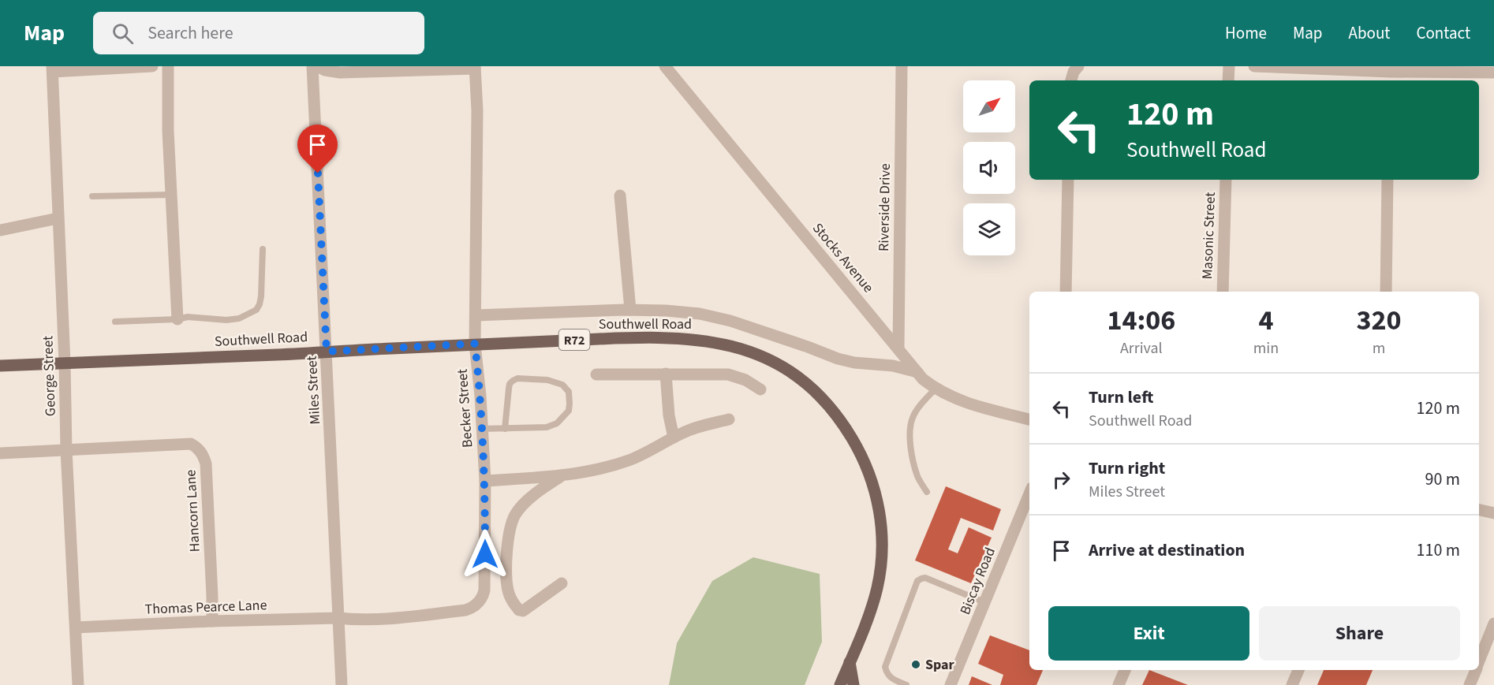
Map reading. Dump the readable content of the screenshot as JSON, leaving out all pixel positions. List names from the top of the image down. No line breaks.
{"streets":{"main road":["Southwell Road","R72"],"street":["Riverside Drive","Masonic Street","Stocks Avenue","George Street","Miles Street","Becker Street","Hancorn Lane","Biscay Road","Thomas Pearce Lane"]},"crossings":[["Riverside Drive","Stocks Avenue"],["Stocks Avenue","Southwell Road"],["Southwell Road","George Street"],["Southwell Road","Miles Street"],["Southwell Road","Becker Street"],["George Street","Hancorn Lane"],["George Street","Thomas Pearce Lane"],["Miles Street","Becker Street"],["Miles Street","Thomas Pearce Lane"],["Becker Street","Thomas Pearce Lane"],["Hancorn Lane","Thomas Pearce Lane"]],"places":["Spar"],"north":"top right","page":{"header":"Map","search":"Search here","nav":["Home","Map","About","Contact"],"turn":["120 m","Southwell Road"],"eta":["14:06","Arrival","4","min","320","m"],"list":[{"name":"Turn left","note":"Southwell Road","value":"120 m"},{"name":"Turn right","note":"Miles Street","value":"90 m"},{"name":"Arrive at destination","value":"110 m"}],"buttons":["Exit","Share"]}}
